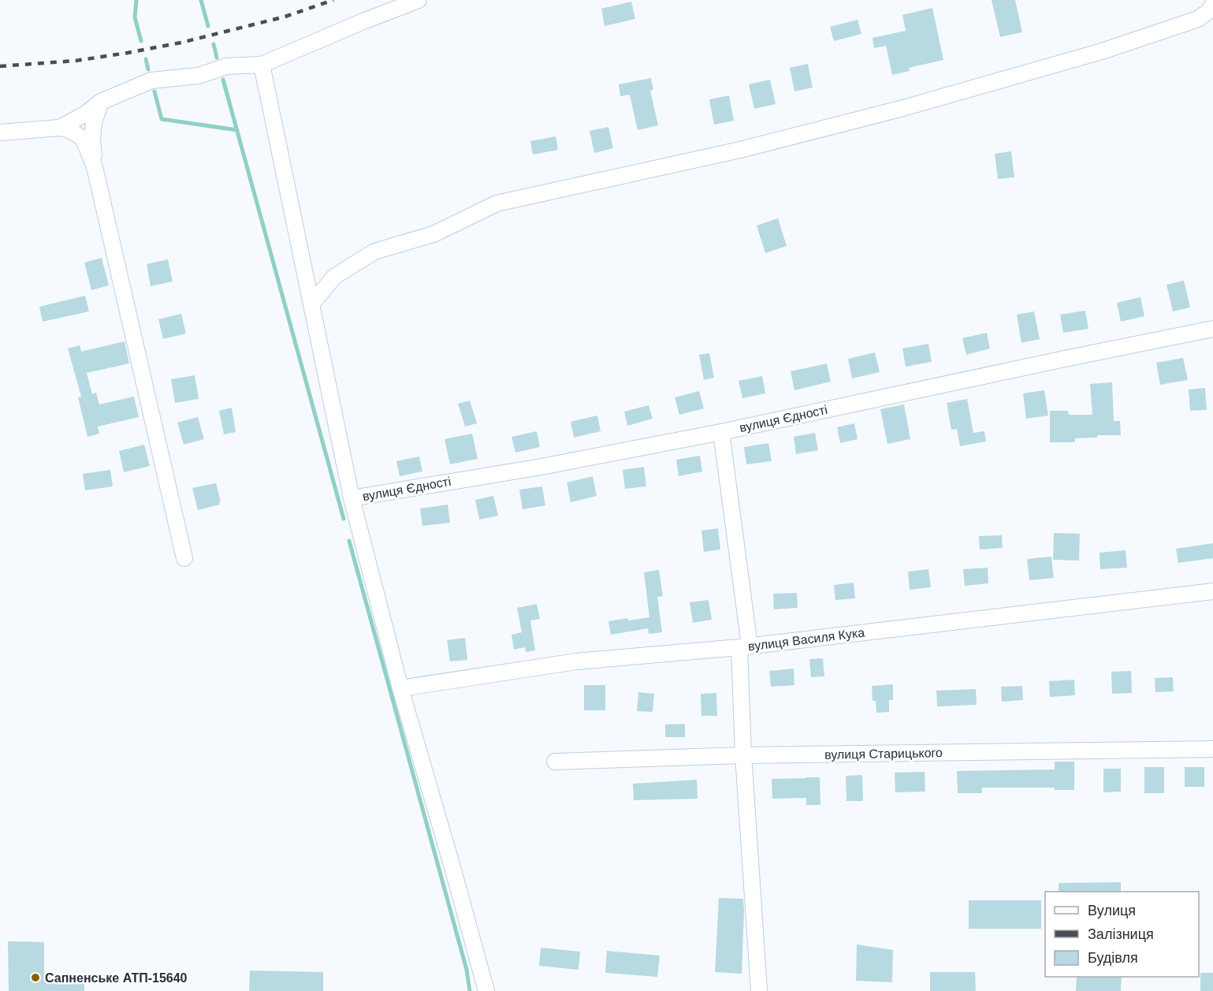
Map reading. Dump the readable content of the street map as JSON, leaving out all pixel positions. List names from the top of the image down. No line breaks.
{"streets":{"street":["вулиця Єдності","вулиця Василя Кука","вулиця Старицького"]},"places":["Сапненське АТП-15640"],"legend":["Вулиця","Залізниця","Будівля"]}
